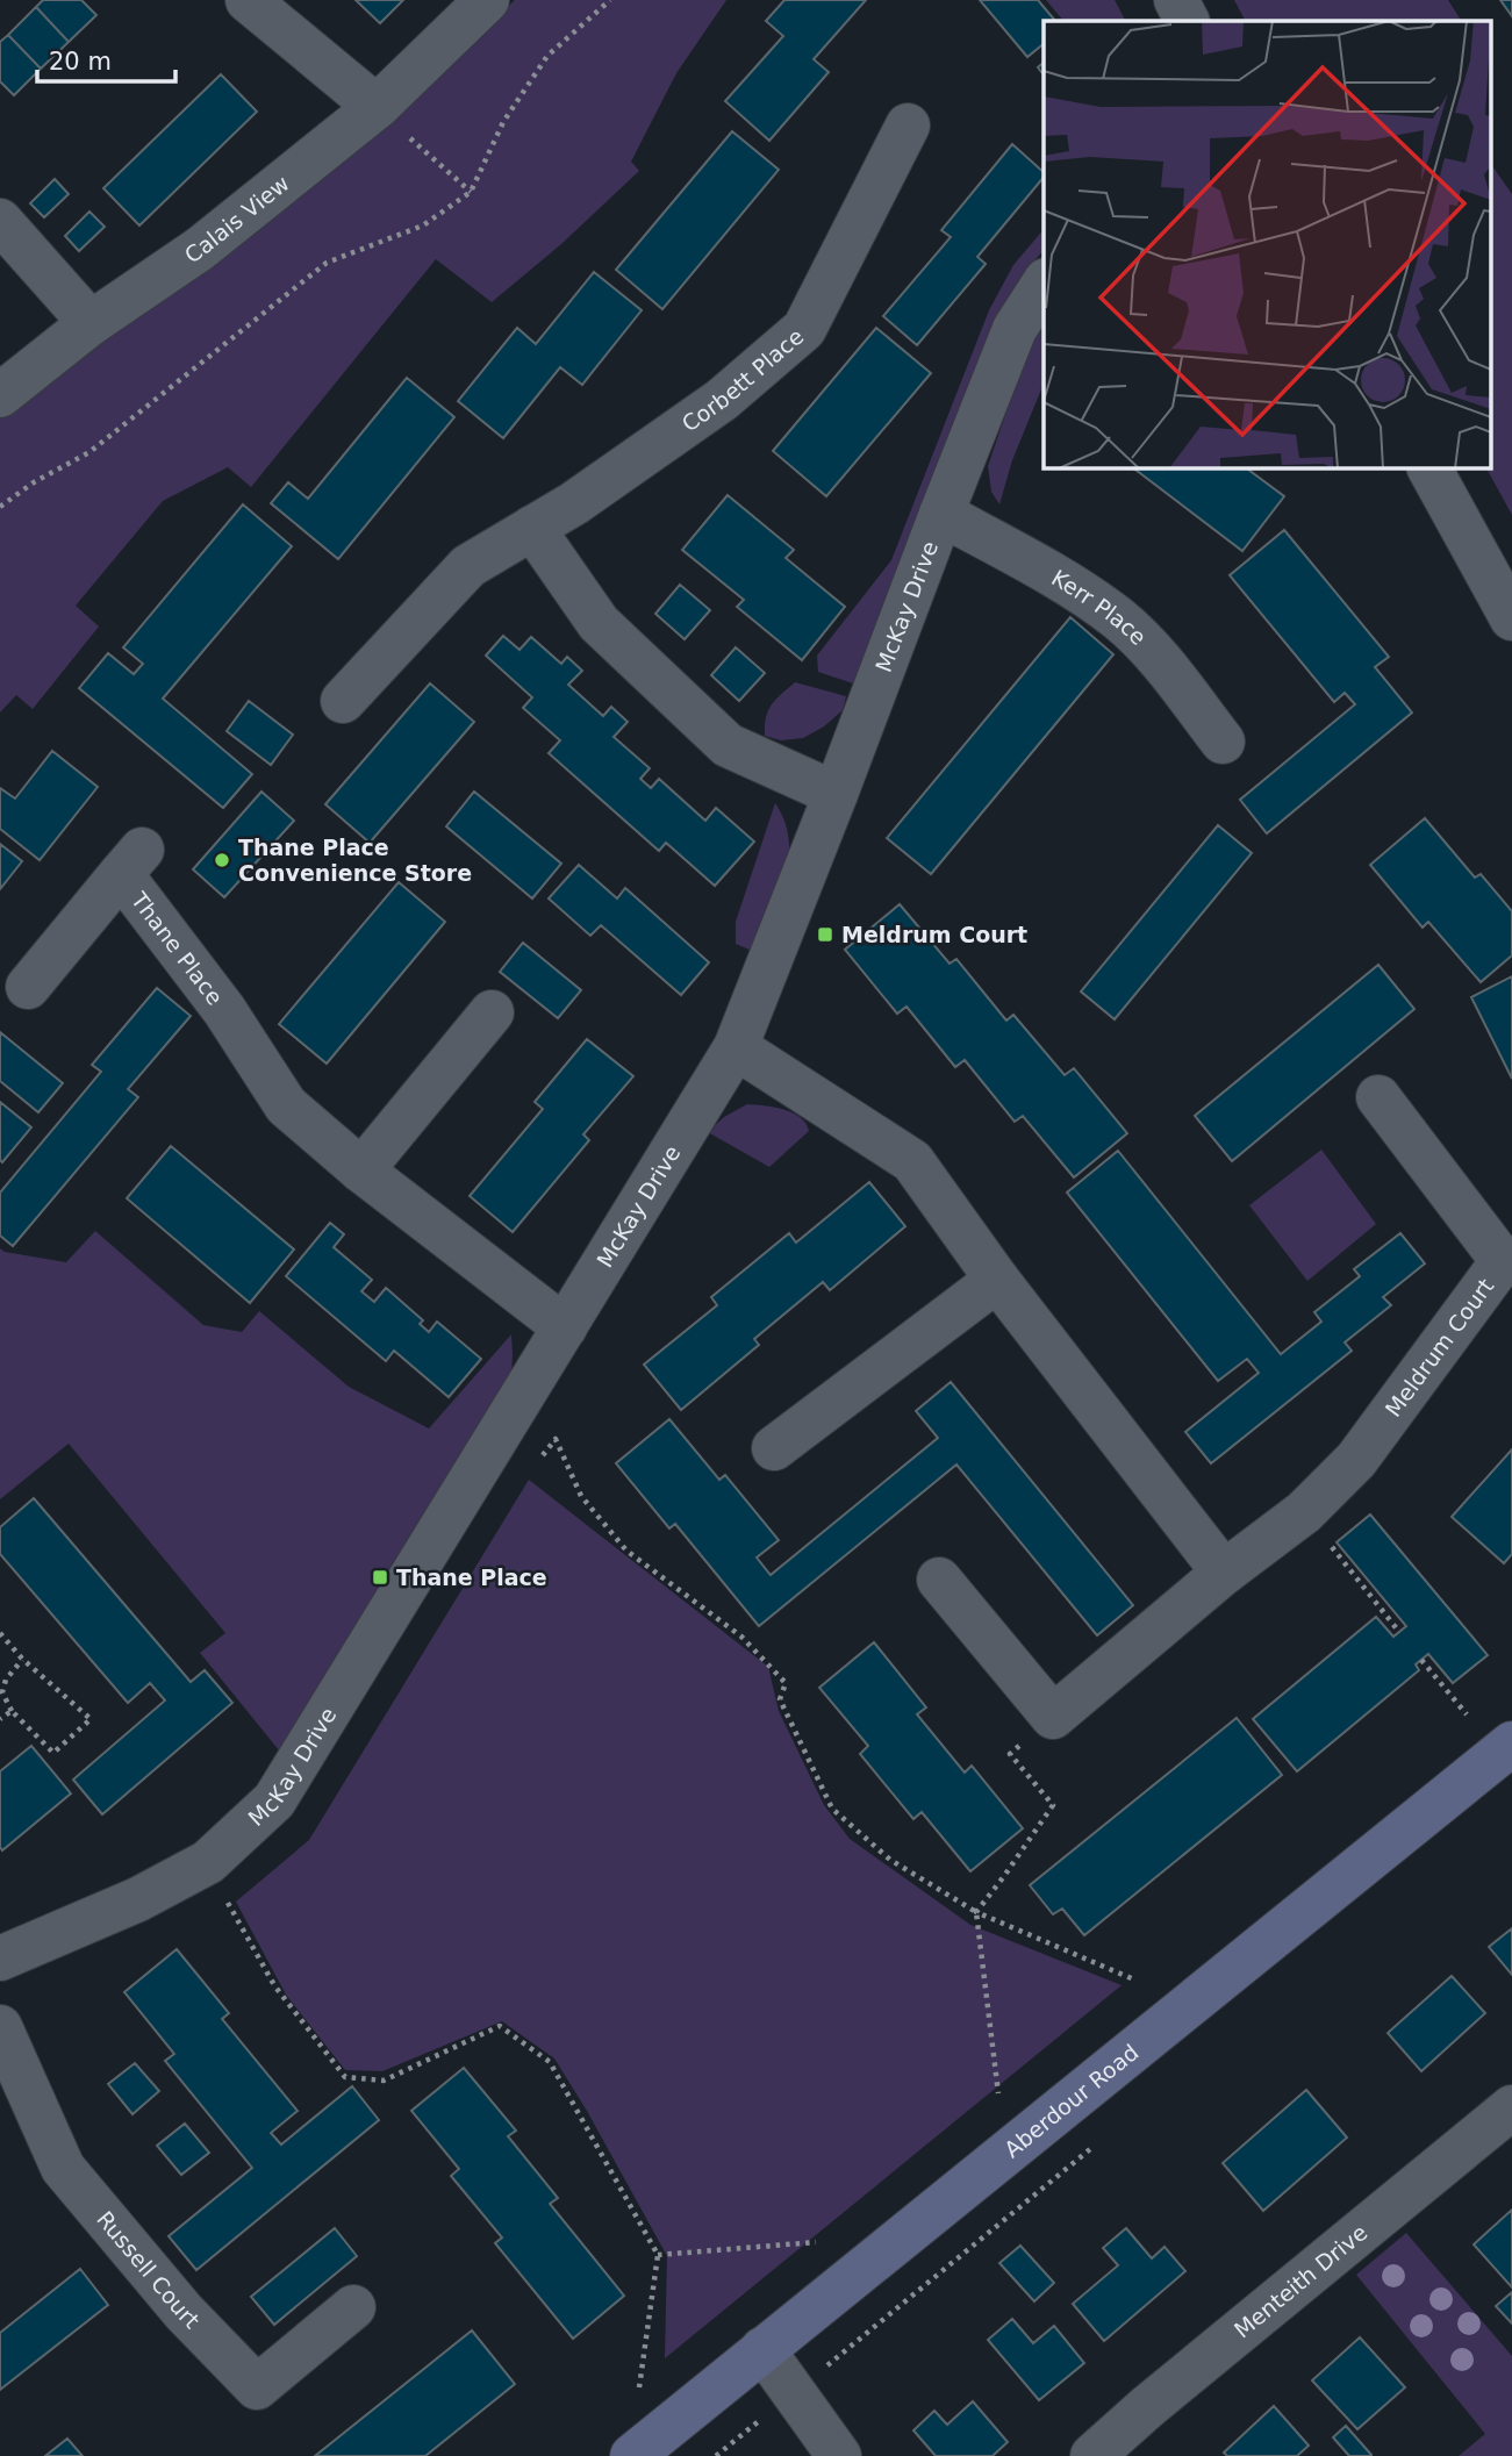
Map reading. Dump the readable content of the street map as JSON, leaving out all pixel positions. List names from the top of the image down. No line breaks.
{"streets":{"main road":["Aberdour Road"],"street":["Calais View","Corbett Place","McKay Drive","Kerr Place","Thane Place","Meldrum Court","Russell Court","Menteith Drive"]},"crossings":[["McKay Drive","Kerr Place"],["McKay Drive","Thane Place"]],"places":{"other":["Thane Place Convenience Store"],"transit":["Meldrum Court","Thane Place"]},"scale_bar":"20 m"}
